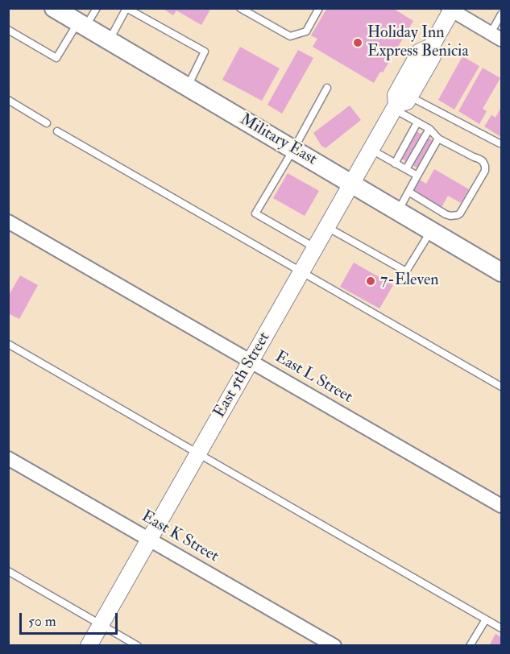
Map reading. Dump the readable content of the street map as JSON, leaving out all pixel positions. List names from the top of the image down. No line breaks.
{"streets":{"main road":["Military East"],"street":["East 5th Street","East L Street","East K Street"]},"crossings":[["Military East","East 5th Street"],["East 5th Street","East L Street"],["East 5th Street","East K Street"]],"places":["Holiday Inn Express Benicia","7-Eleven"],"scale_bar":"50 m"}
